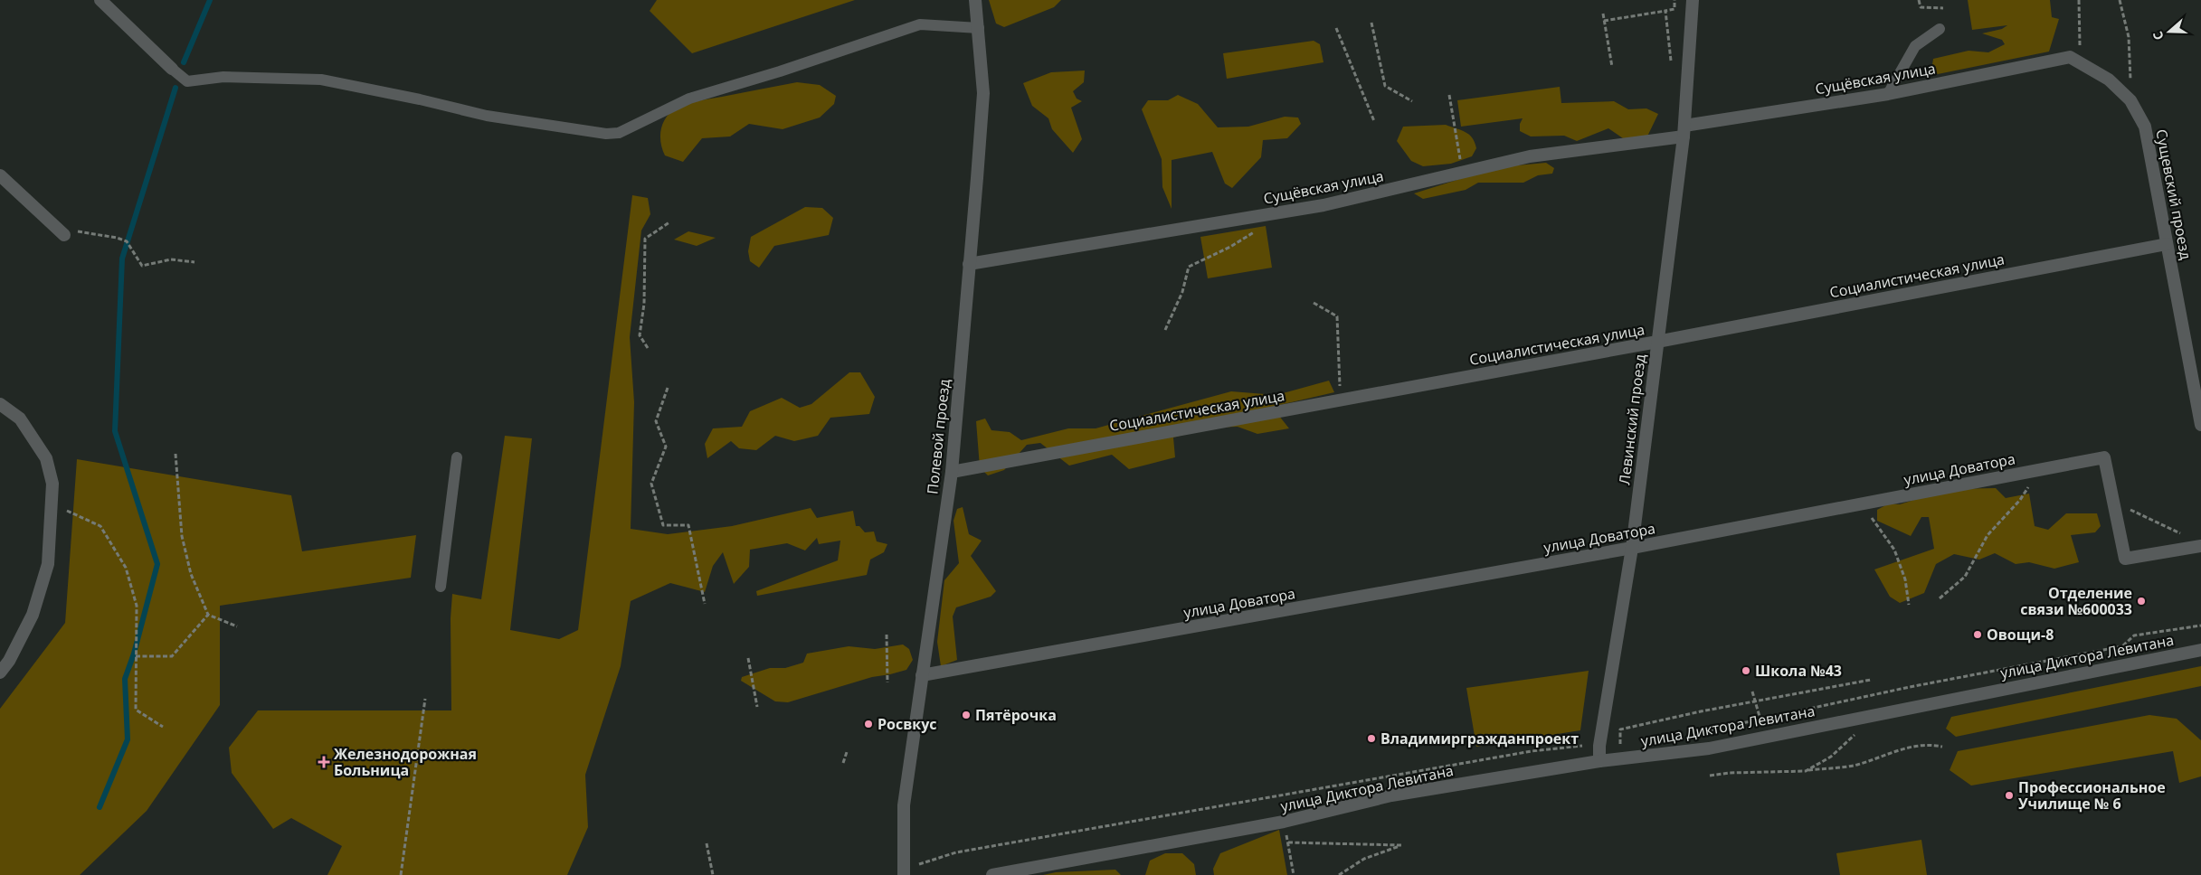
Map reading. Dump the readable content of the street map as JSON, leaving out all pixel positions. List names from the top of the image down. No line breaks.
{"streets":{"street":["Сущёвская улица","Сущевский проезд","Социалистическая улица","Левинский проезд","Полевой проезд","улица Доватора","улица Диктора Левитана"]},"crossings":[["Сущёвская улица","Сущевский проезд"],["Сущёвская улица","Левинский проезд"],["Сущёвская улица","Полевой проезд"],["Сущевский проезд","Социалистическая улица"],["Социалистическая улица","Левинский проезд"],["Социалистическая улица","Полевой проезд"],["Левинский проезд","улица Доватора"],["Левинский проезд","улица Диктора Левитана"],["Полевой проезд","улица Доватора"]],"places":{"other":["Отделение связи №600033","Овощи-8","Школа №43","Пятёрочка","Росвкус","Владимиргражданпроект","Профессиональное Училище № 6"],"health":["Железнодорожная Больница"]},"north":"left"}
